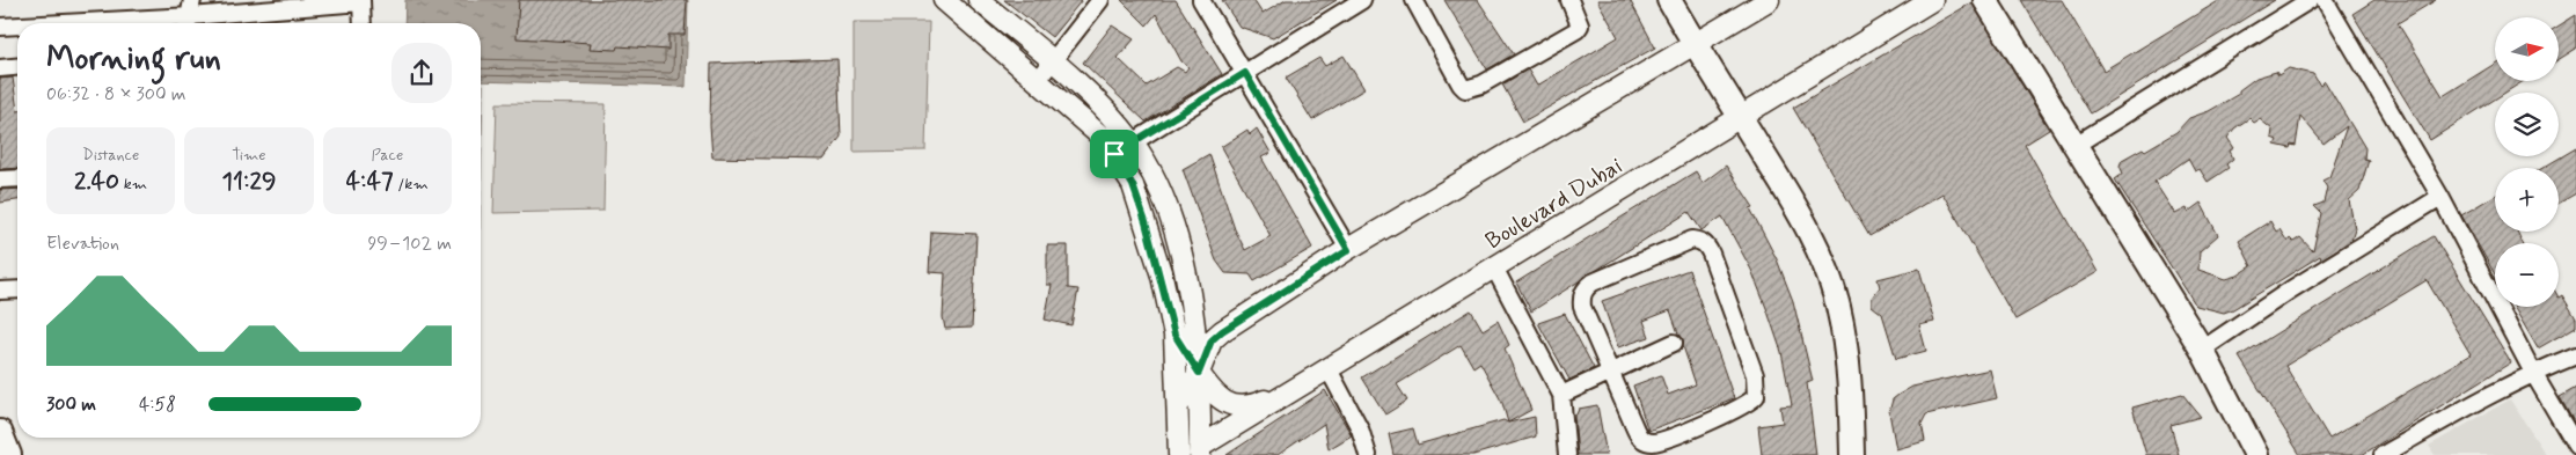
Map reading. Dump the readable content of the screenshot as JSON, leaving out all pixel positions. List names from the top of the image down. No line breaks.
{"streets":{"street":["Boulevard Dubai"]},"north":"right","page":{"map_buttons":["+","−"],"heading":["Morning run","06:32 · 8 × 300 m"],"stats":[["Distance","2.40 km"],["Time","11:29"],["Pace","4:47 /km"]],"chart":["Elevation","99–102 m"],"list":[{"name":"300 m","note":"4:58"}]}}
